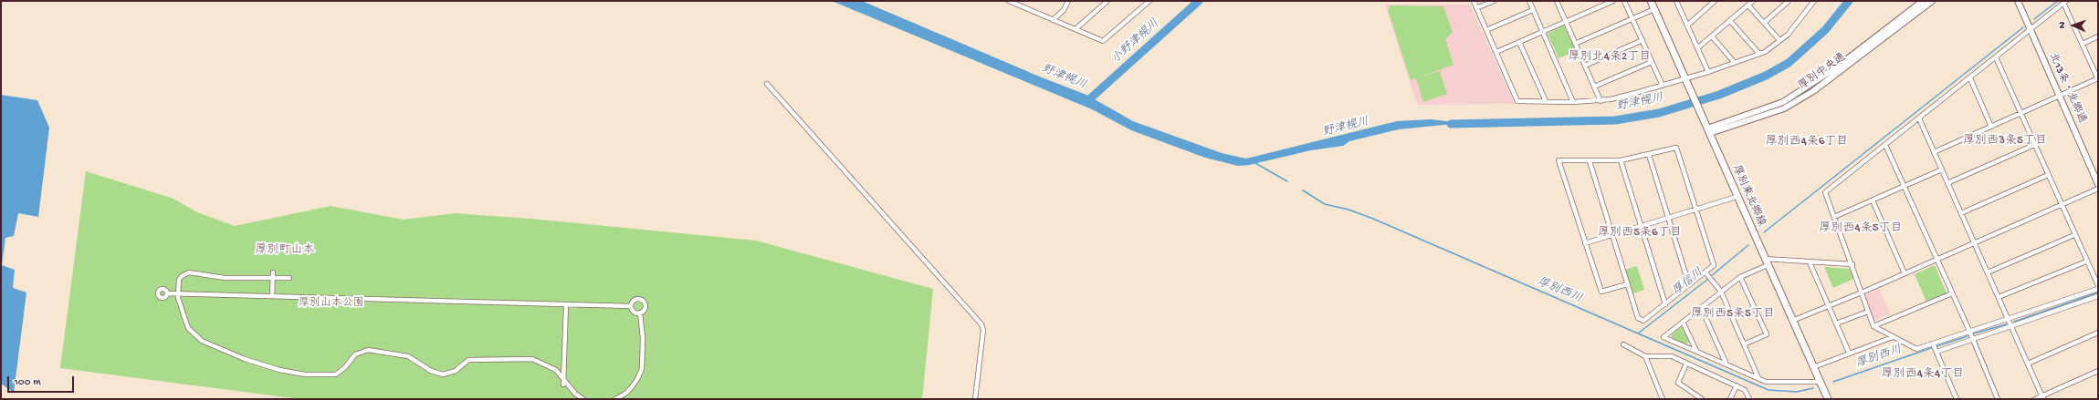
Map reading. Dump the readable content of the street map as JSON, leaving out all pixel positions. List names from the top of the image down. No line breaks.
{"streets":{"main road":["厚別東北郷線"],"street":["厚別中央通","北13条・北郷通"]},"crossings":[["厚別中央通","厚別東北郷線"]],"districts":["厚別北4条2丁目","厚別西3条5丁目","厚別西4条6丁目","厚別西4条5丁目","厚別西5条6丁目","厚別町山本","厚別西5条5丁目","厚別西4条4丁目"],"water":["小野津幌川","野津幌川","厚信川","厚別西川"],"parks":["厚別山本公園"],"scale_bar":"100 m","north":"left"}
